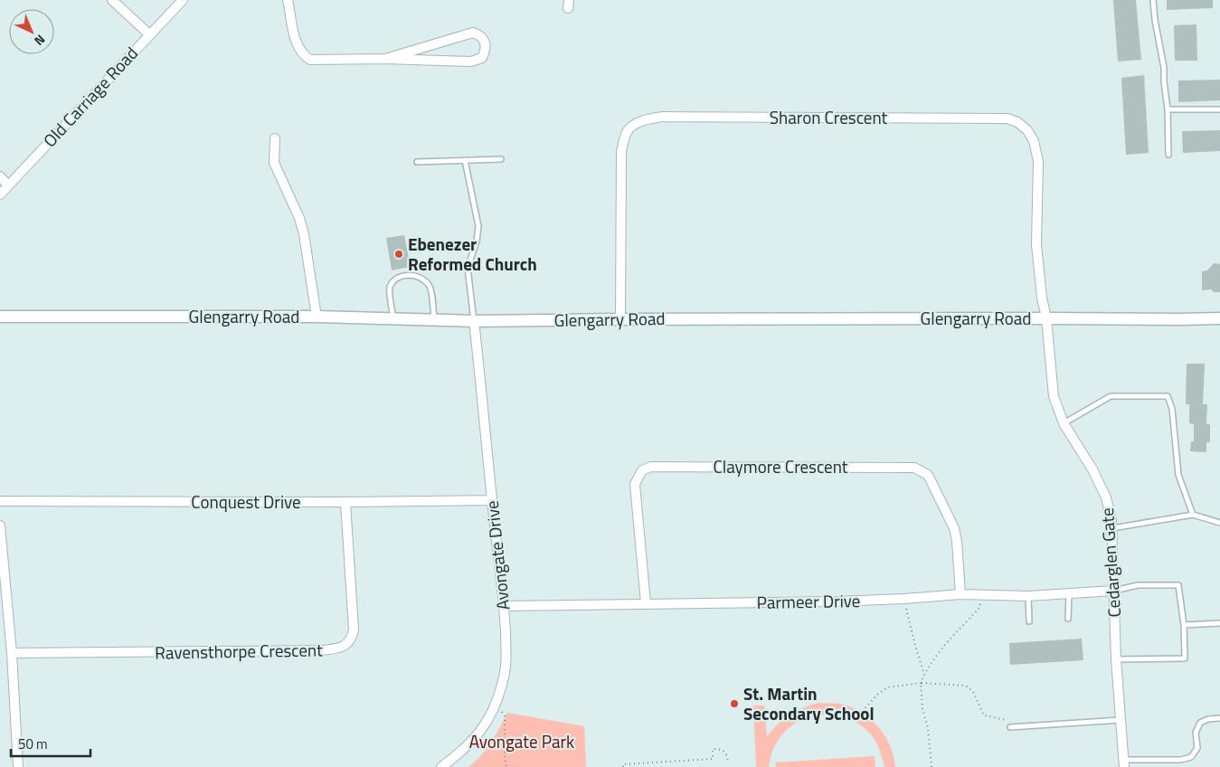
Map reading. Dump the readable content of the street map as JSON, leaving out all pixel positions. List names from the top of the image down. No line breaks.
{"streets":{"street":["Old Carriage Road","Sharon Crescent","Glengarry Road","Claymore Crescent","Conquest Drive","Avongate Drive","Cedarglen Gate","Parmeer Drive","Ravensthorpe Crescent"]},"crossings":[["Sharon Crescent","Glengarry Road"],["Sharon Crescent","Cedarglen Gate"],["Glengarry Road","Avongate Drive"],["Glengarry Road","Cedarglen Gate"],["Claymore Crescent","Parmeer Drive"],["Conquest Drive","Avongate Drive"],["Conquest Drive","Ravensthorpe Crescent"],["Avongate Drive","Parmeer Drive"],["Cedarglen Gate","Parmeer Drive"]],"parks":["Avongate Park"],"places":["Ebenezer Reformed Church","St. Martin Secondary School"],"scale_bar":"50 m","north":"bottom right"}
